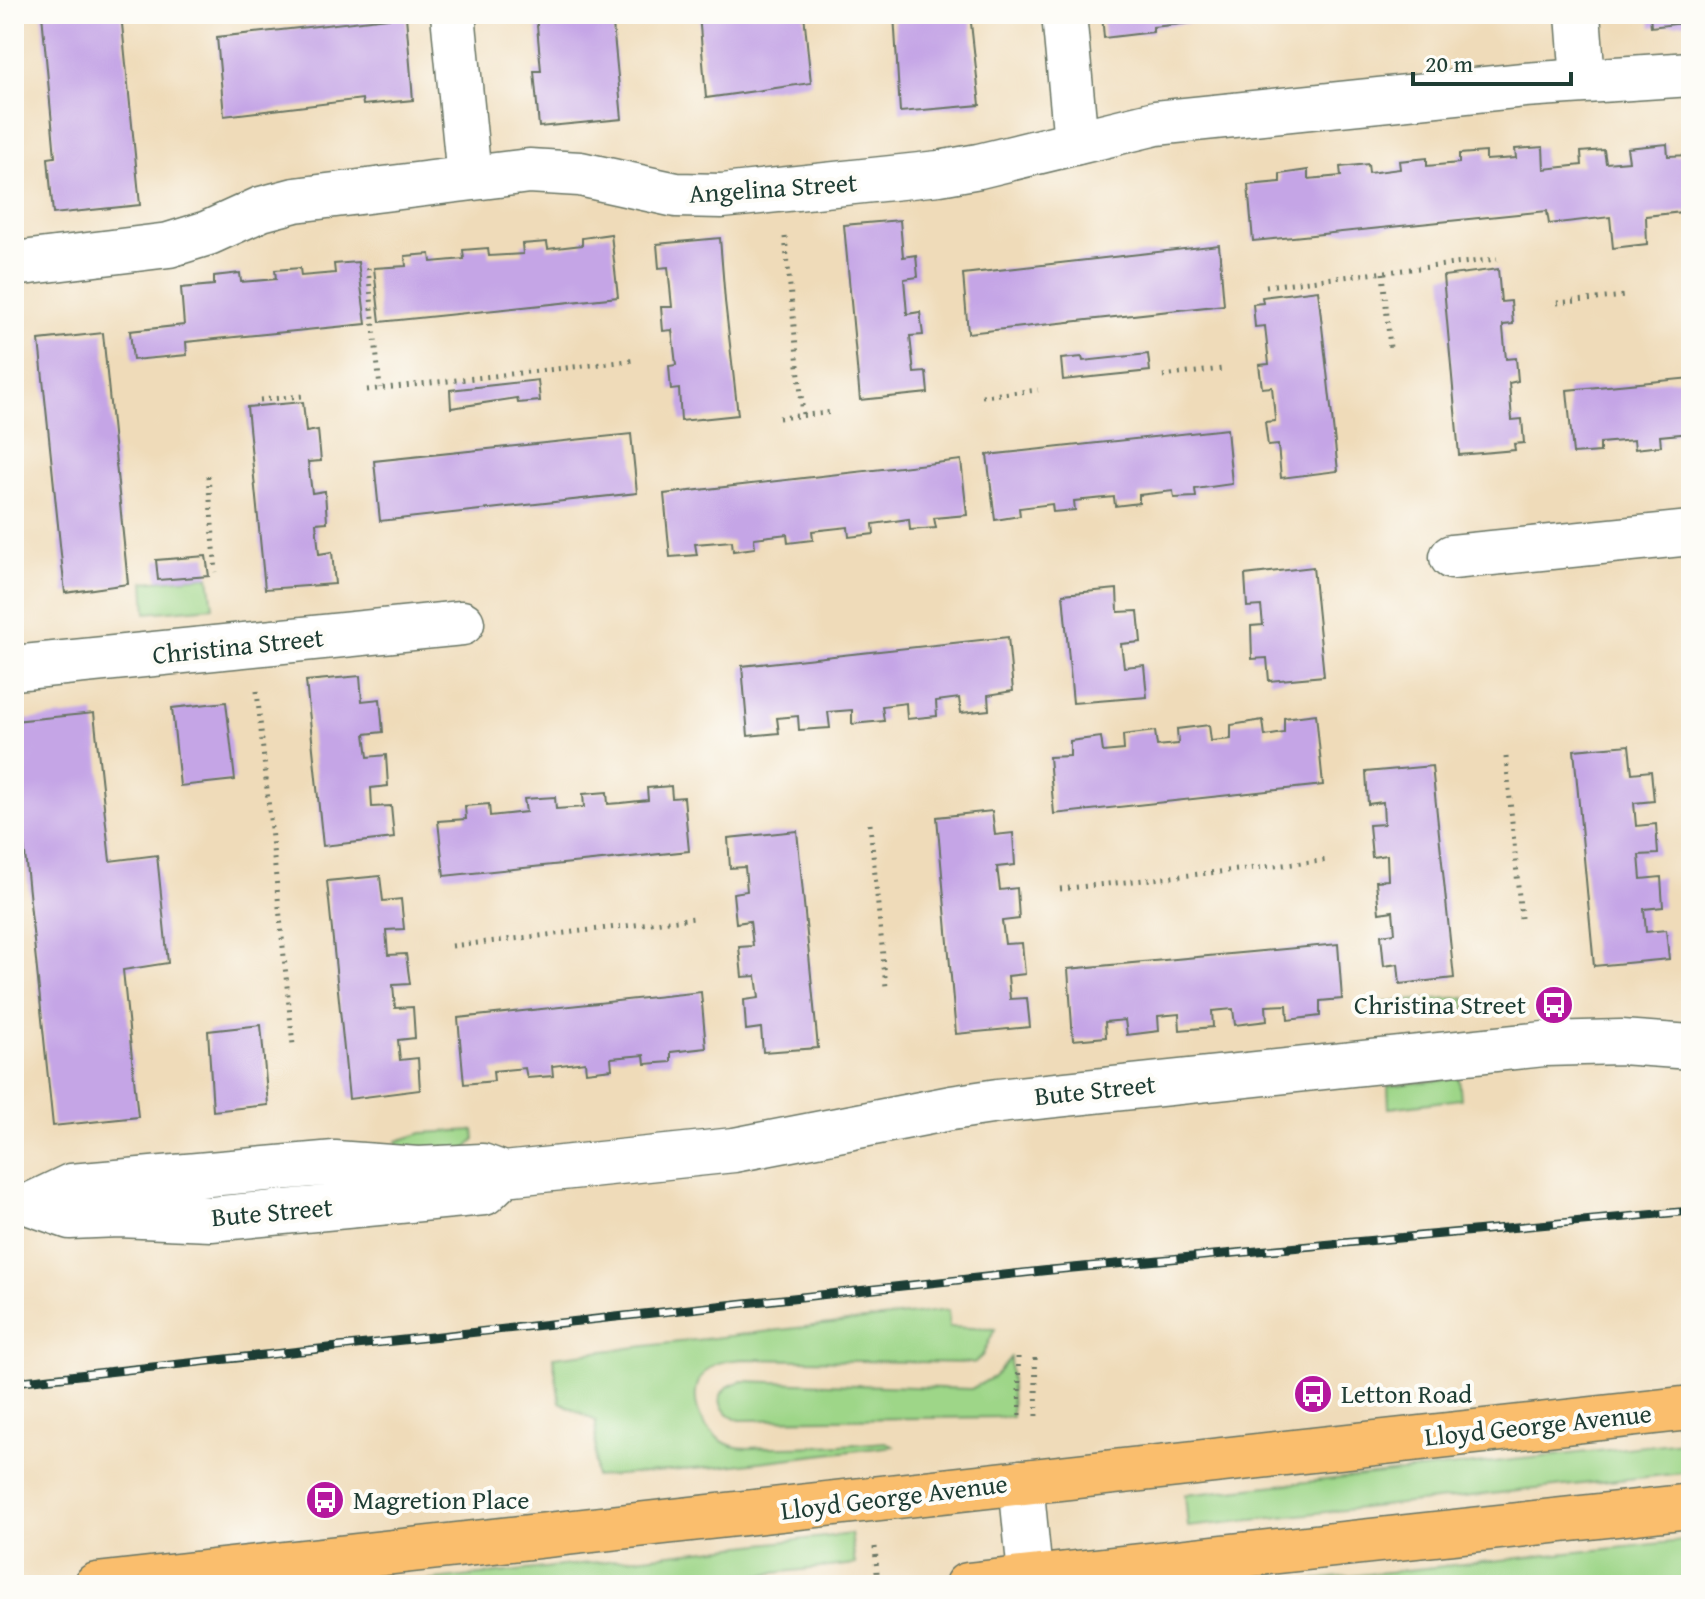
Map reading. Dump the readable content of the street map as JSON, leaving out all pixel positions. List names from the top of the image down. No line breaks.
{"streets":{"main road":["Lloyd George Avenue"],"street":["Angelina Street","Christina Street","Bute Street"]},"places":{"bus stop":["Christina Street","Letton Road","Magretion Place"]},"scale_bar":"20 m"}
